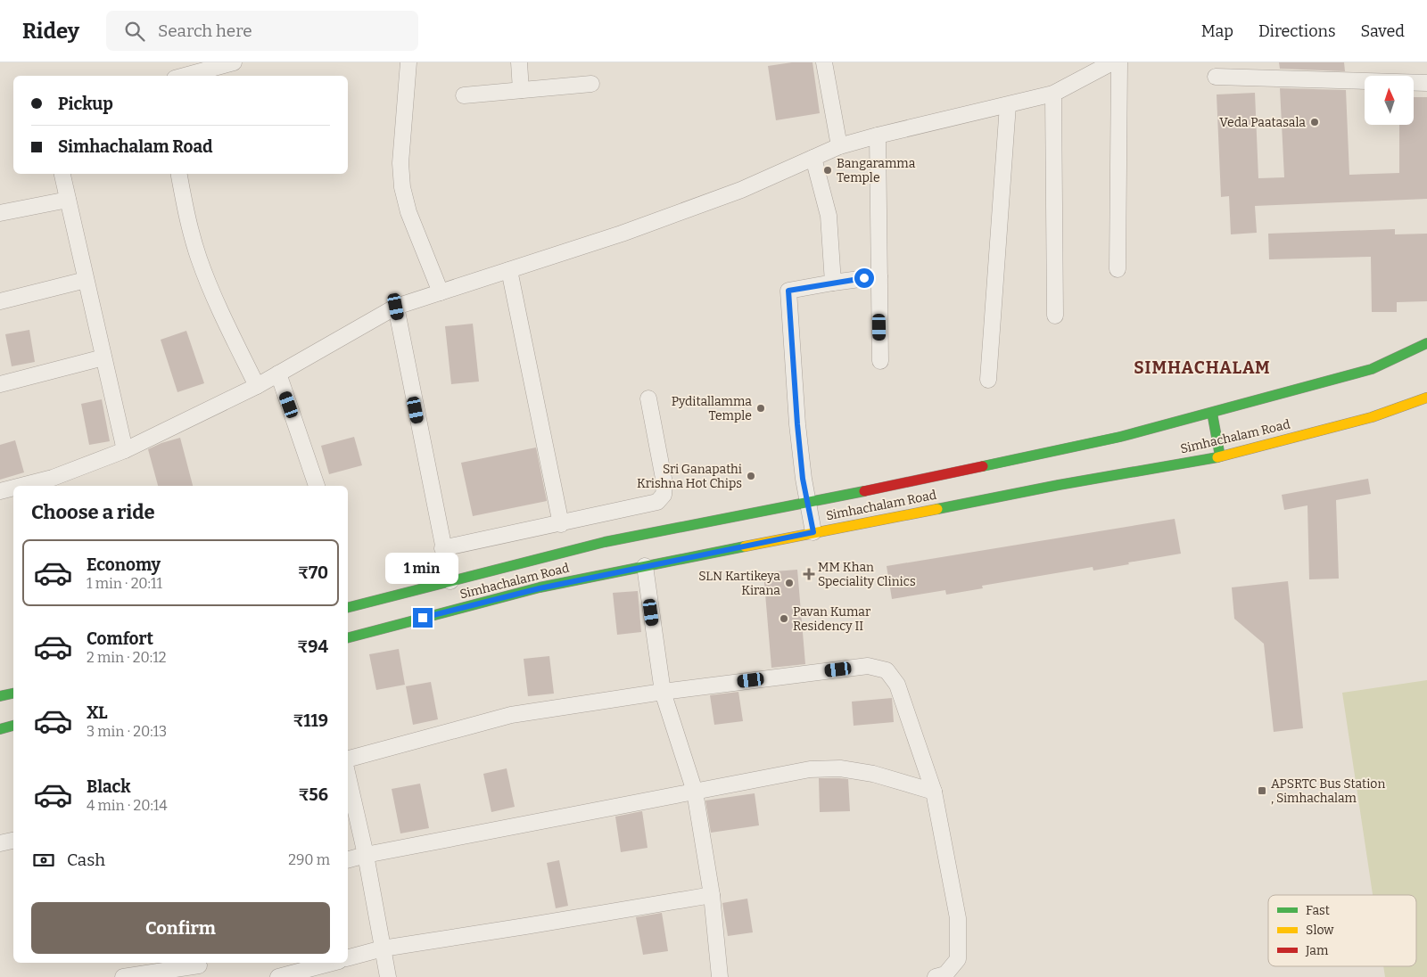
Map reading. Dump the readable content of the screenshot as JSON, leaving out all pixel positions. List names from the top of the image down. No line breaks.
{"streets":{"main road":["Simhachalam Road"]},"districts":["SIMHACHALAM"],"places":{"other":["Veda Paatasala","Bangaramma Temple","Pyditallamma Temple","Sri Ganapathi Krishna Hot Chips","SLN Kartikeya Kirana","Pavan Kumar Residency II"],"health":["MM Khan Speciality Clinics"],"transit":["APSRTC Bus Station , Simhachalam"]},"legend":["Fast","Slow","Jam"],"north":"top","page":{"header":"Ridey","search":"Search here","nav":["Map","Directions","Saved"],"banner":["Pickup","Simhachalam Road"],"heading":"Choose a ride","list":[{"name":"Economy","note":"1 min · 20:11","value":"₹70"},{"name":"Comfort","note":"2 min · 20:12","value":"₹94"},{"name":"XL","note":"3 min · 20:13","value":"₹119"},{"name":"Black","note":"4 min · 20:14","value":"₹56"}],"bubble":"1 min","pay":["Cash","290 m"],"buttons":"Confirm"}}
